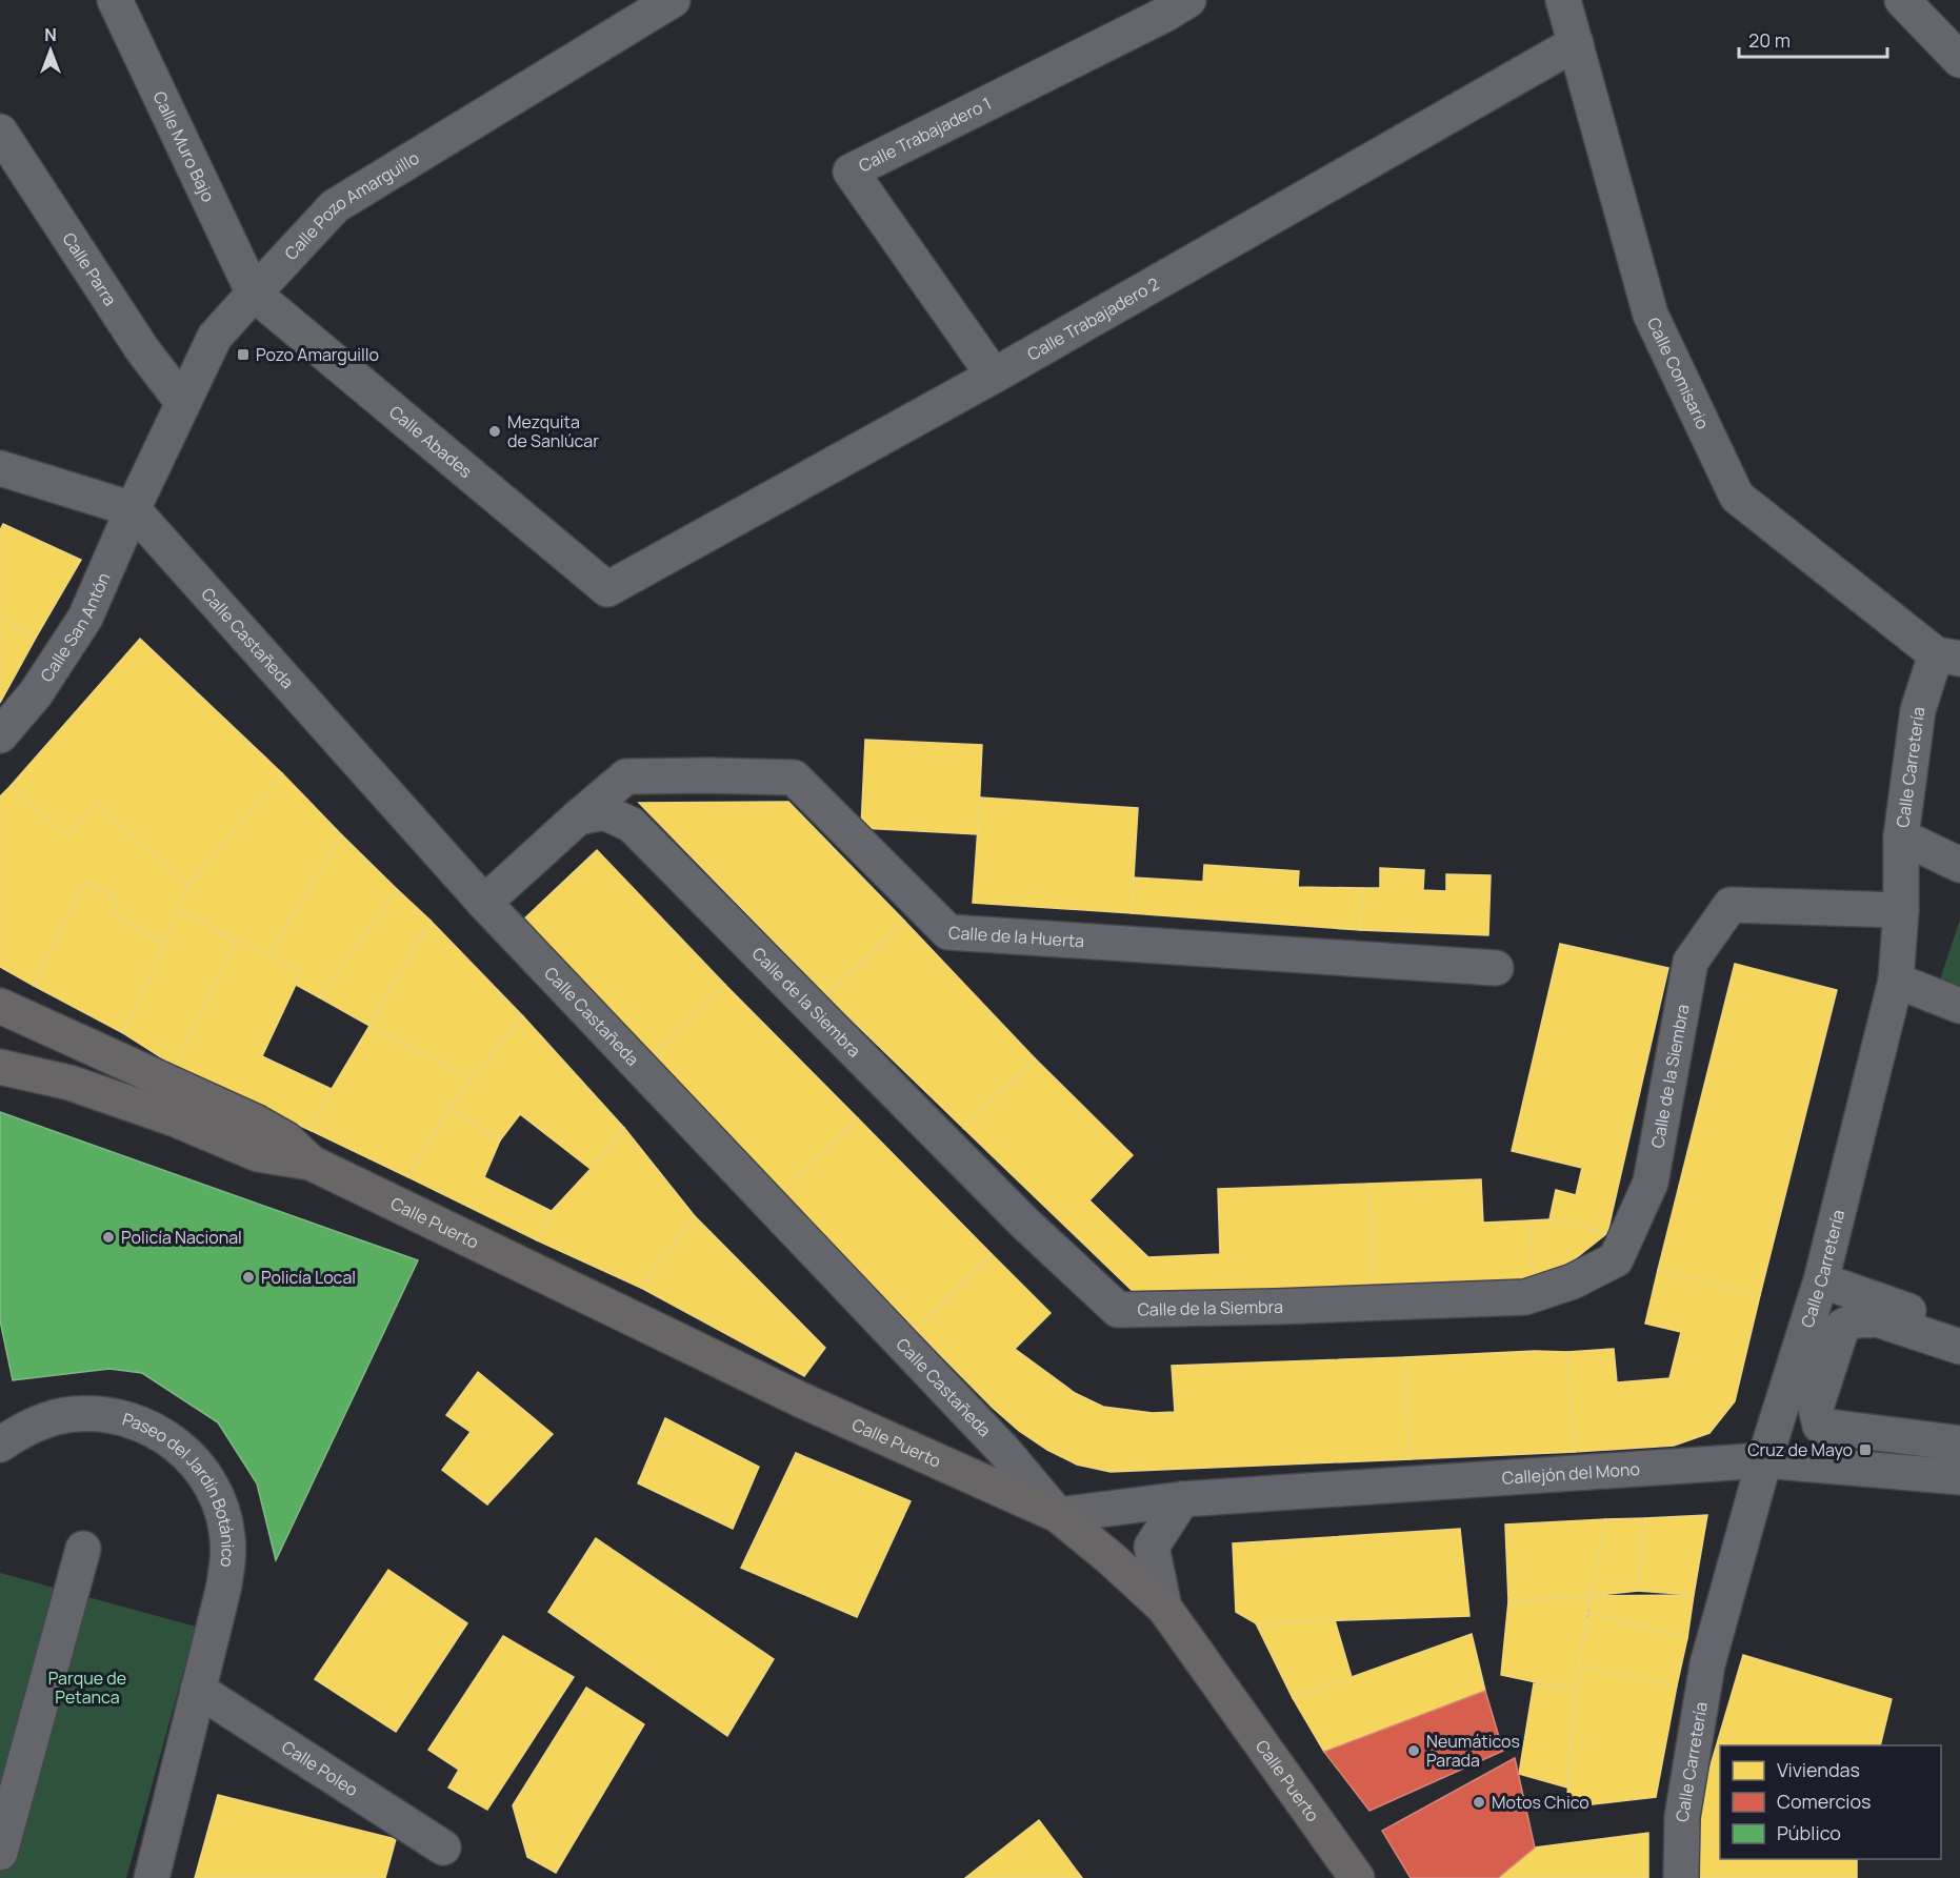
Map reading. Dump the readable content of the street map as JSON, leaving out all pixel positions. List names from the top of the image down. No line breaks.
{"streets":{"main road":["Calle Puerto"],"street":["Calle Trabajadero 1","Calle Muro Bajo","Calle Pozo Amarguillo","Calle Parra","Calle Trabajadero 2","Calle Comisario","Calle Abades","Calle San Antón","Calle Castañeda","Calle Carretería","Calle de la Huerta","Calle de la Siembra","Callejón del Mono","Paseo del Jardín Botánico","Calle Poleo"]},"crossings":[["Calle Trabajadero 1","Calle Trabajadero 2"],["Calle Muro Bajo","Calle Pozo Amarguillo"],["Calle Muro Bajo","Calle Abades"],["Calle Pozo Amarguillo","Calle Parra"],["Calle Pozo Amarguillo","Calle Abades"],["Calle Pozo Amarguillo","Calle San Antón"],["Calle Pozo Amarguillo","Calle Castañeda"],["Calle Trabajadero 2","Calle Comisario"],["Calle Trabajadero 2","Calle Abades"],["Calle Comisario","Calle Carretería"],["Calle San Antón","Calle Castañeda"],["Calle Castañeda","Calle Puerto"],["Calle Castañeda","Callejón del Mono"],["Calle Carretería","Calle de la Siembra"],["Calle Carretería","Callejón del Mono"],["Calle de la Huerta","Calle de la Siembra"],["Calle Puerto","Callejón del Mono"],["Paseo del Jardín Botánico","Calle Poleo"]],"parks":["Parque de Petanca"],"places":{"transit":["Pozo Amarguillo","Cruz de Mayo"],"other":["Mezquita de Sanlúcar","Policía Nacional","Policía Local","Neumáticos Parada","Motos Chico"]},"legend":["Viviendas","Comercios","Público"],"scale_bar":"20 m","north":"top"}
